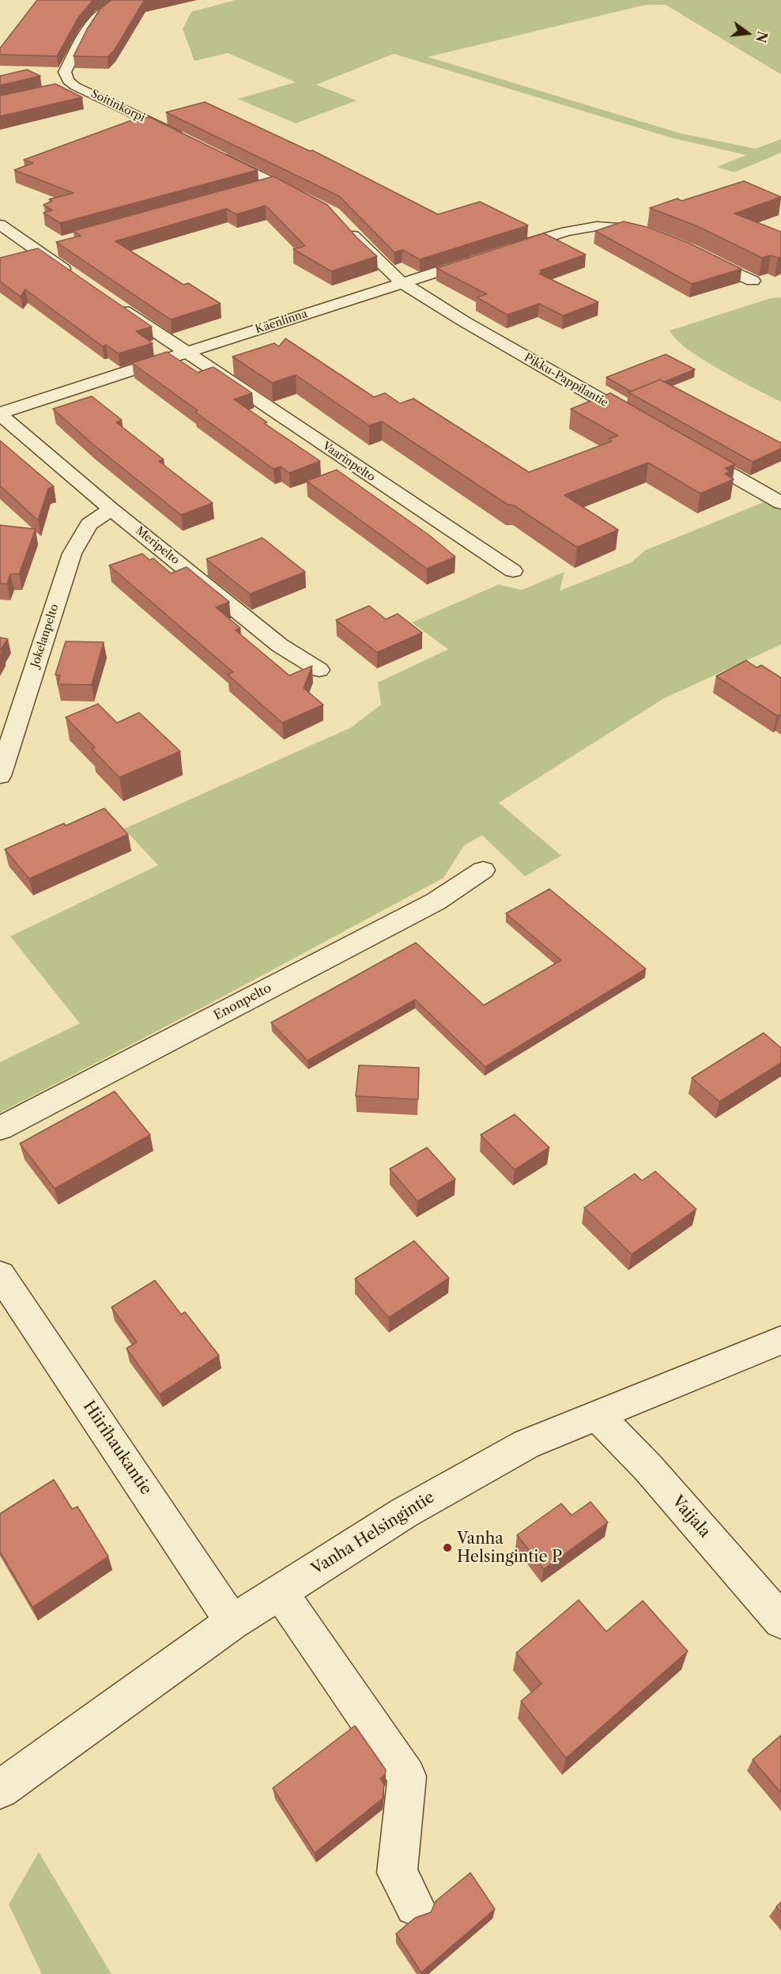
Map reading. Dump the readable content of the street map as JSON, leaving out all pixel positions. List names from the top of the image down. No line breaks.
{"streets":{"street":["Soitinkorpi","Käenlinna","Pikku-Pappilantie","Vaarinpelto","Meripelto","Jokelanpelto","Enonpelto","Hiirihaukantie","Vaijala","Vanha Helsingintie"]},"crossings":[["Käenlinna","Pikku-Pappilantie"],["Käenlinna","Vaarinpelto"],["Käenlinna","Meripelto"],["Meripelto","Jokelanpelto"],["Hiirihaukantie","Vanha Helsingintie"],["Vaijala","Vanha Helsingintie"]],"places":["Vanha Helsingintie P"],"north":"right"}
